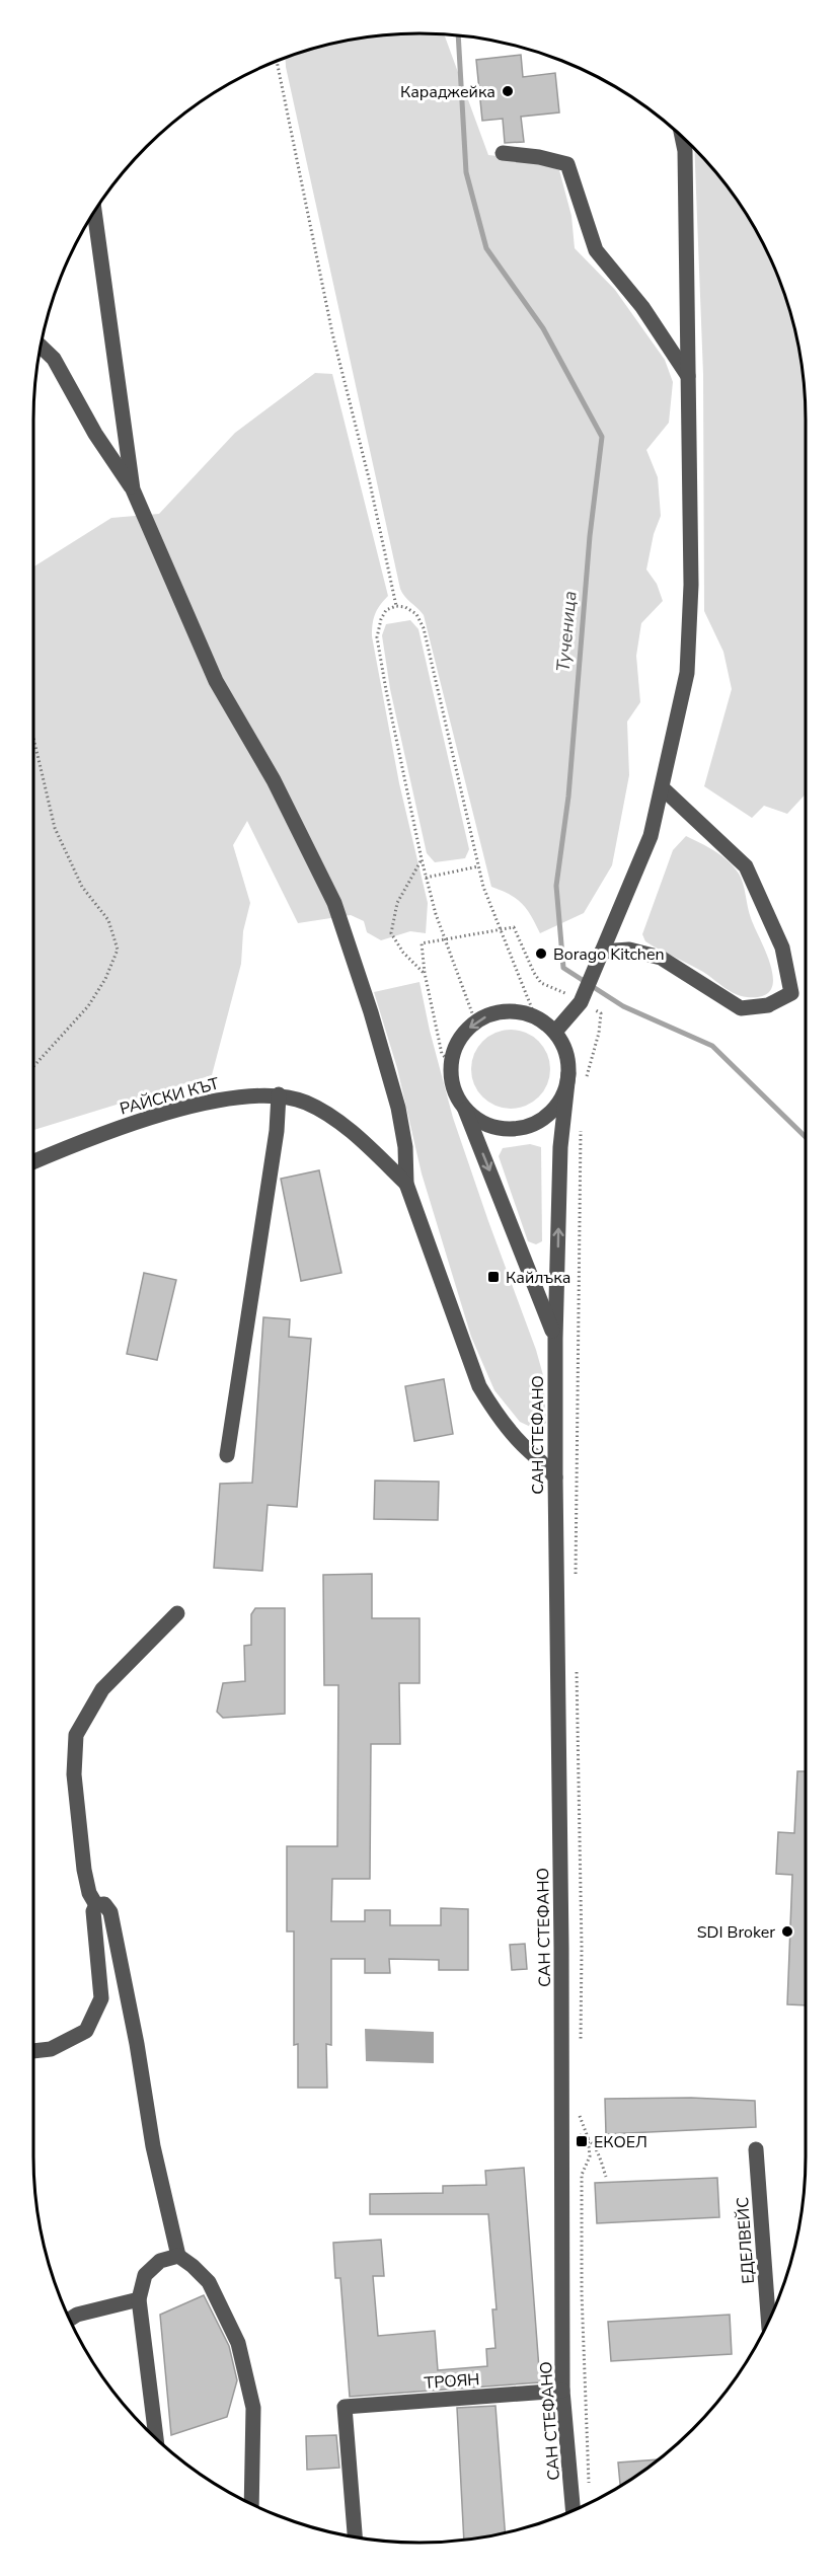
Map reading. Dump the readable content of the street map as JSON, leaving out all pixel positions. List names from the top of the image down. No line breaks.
{"streets":{"street":["РАЙСКИ КЪТ","САН СТЕФАНО","ЕДЕЛВЕЙС","ТРОЯН"]},"crossings":[["САН СТЕФАНО","ТРОЯН"]],"water":["Тученица"],"places":{"other":["Караджейка","Borago Kitchen","SDI Broker"],"transit":["Кайлъка","ЕКОЕЛ"]}}
